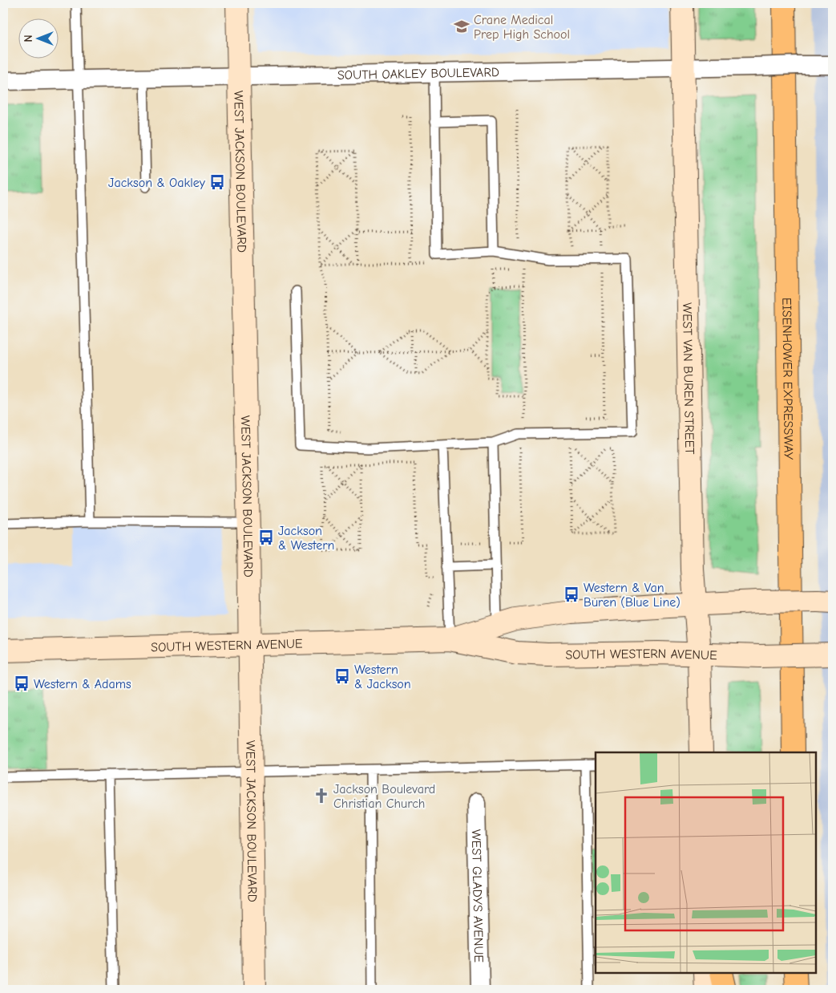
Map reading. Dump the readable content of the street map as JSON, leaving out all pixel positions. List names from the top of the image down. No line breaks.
{"streets":{"highway":["EISENHOWER EXPRESSWAY"],"street":["SOUTH OAKLEY BOULEVARD","WEST JACKSON BOULEVARD","WEST VAN BUREN STREET","SOUTH WESTERN AVENUE","WEST GLADYS AVENUE"]},"crossings":[["SOUTH OAKLEY BOULEVARD","WEST JACKSON BOULEVARD"],["SOUTH OAKLEY BOULEVARD","WEST VAN BUREN STREET"],["WEST JACKSON BOULEVARD","SOUTH WESTERN AVENUE"],["WEST VAN BUREN STREET","SOUTH WESTERN AVENUE"]],"places":{"school or university":["Crane Medical Prep High School"],"bus stop":["Jackson & Oakley","Jackson & Western","Western & Van Buren (Blue Line)","Western & Jackson","Western & Adams"],"church":["Jackson Boulevard Christian Church"]},"north":"left"}
